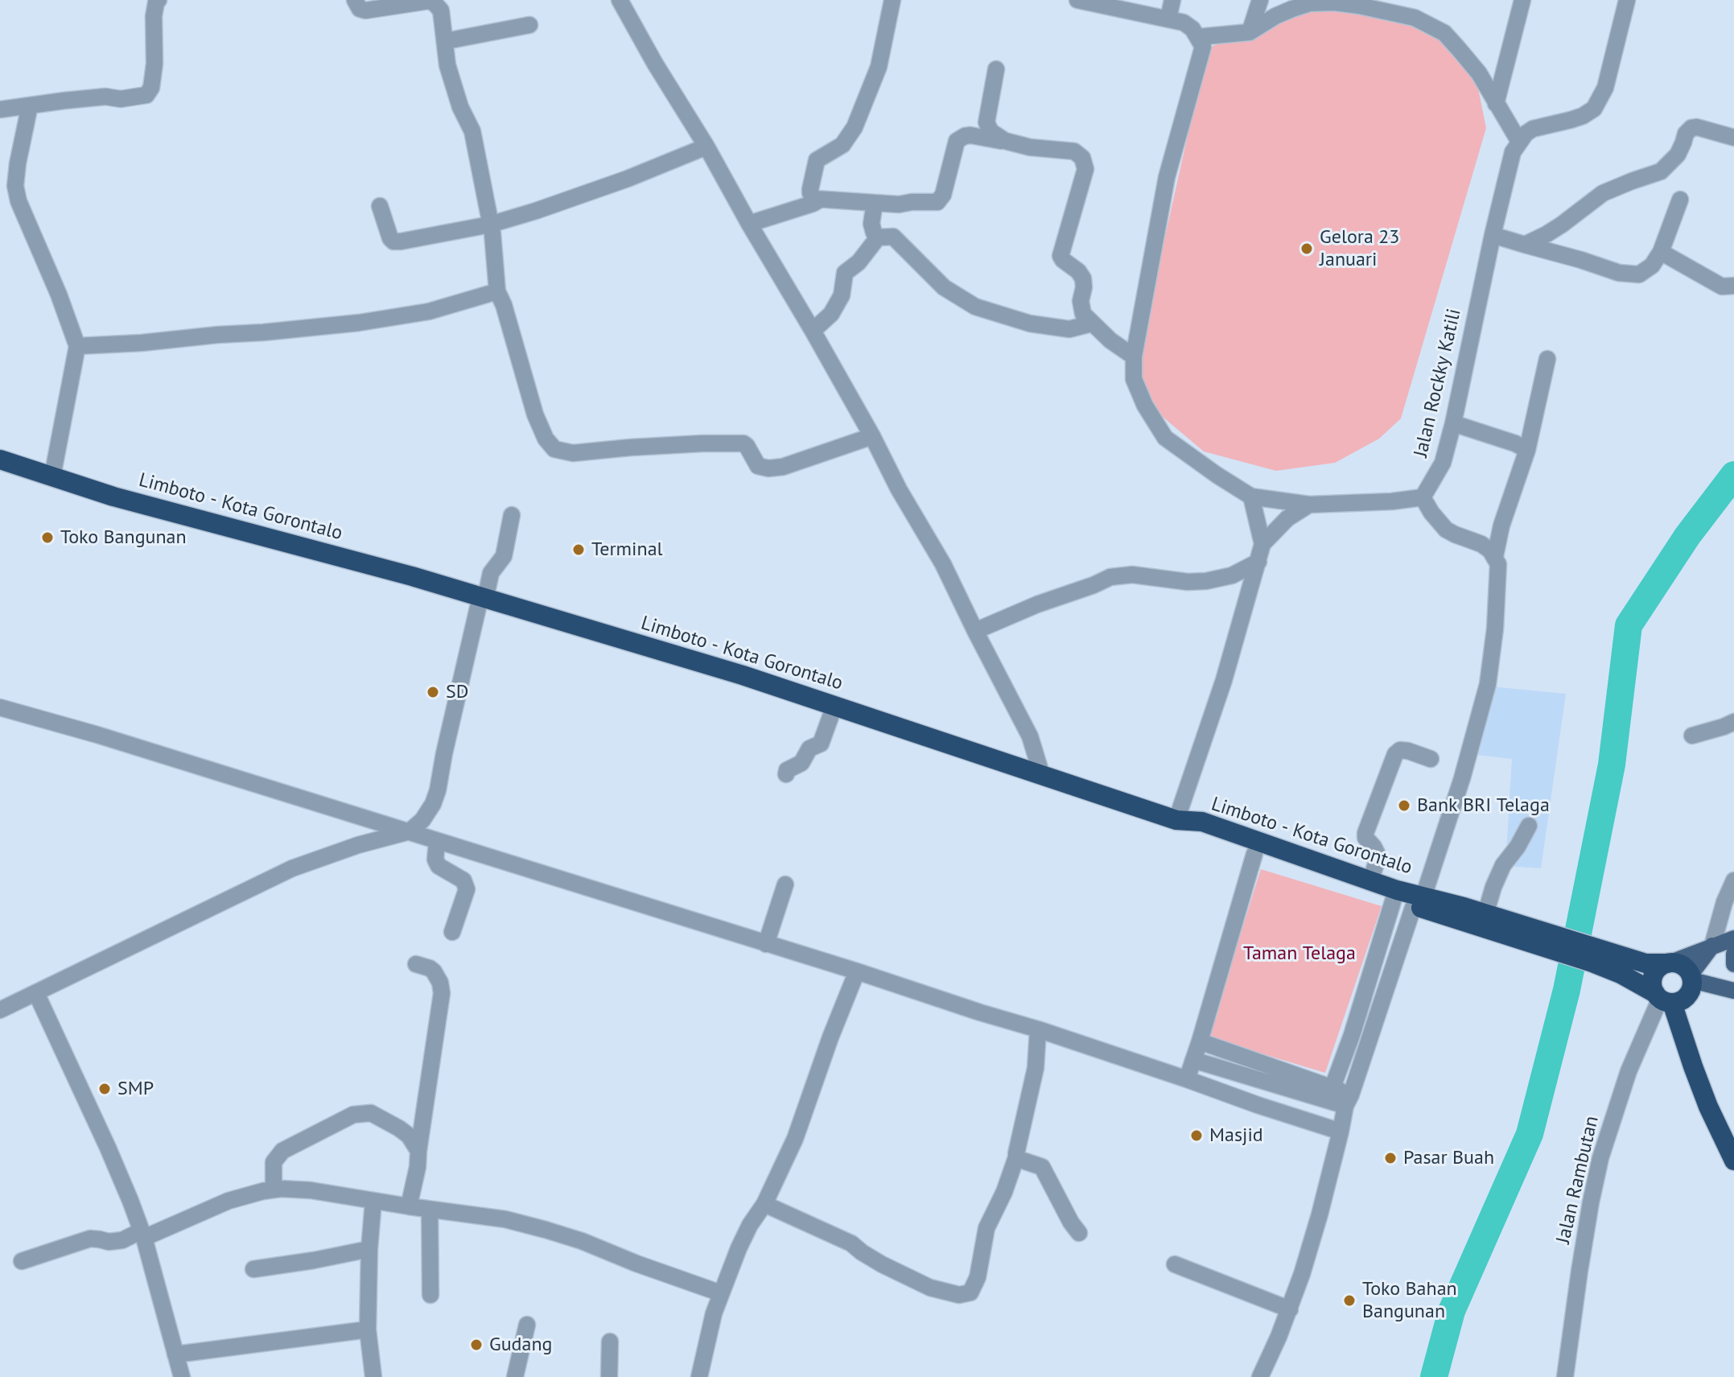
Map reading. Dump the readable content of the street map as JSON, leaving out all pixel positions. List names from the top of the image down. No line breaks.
{"streets":{"highway":["Limboto - Kota Gorontalo"],"street":["Jalan Rockky Katili","Jalan Rambutan"]},"parks":["Taman Telaga"],"places":["Gelora 23 Januari","Toko Bangunan","Terminal","SD","Bank BRI Telaga","SMP","Masjid","Pasar Buah","Toko Bahan Bangunan","Gudang"]}
